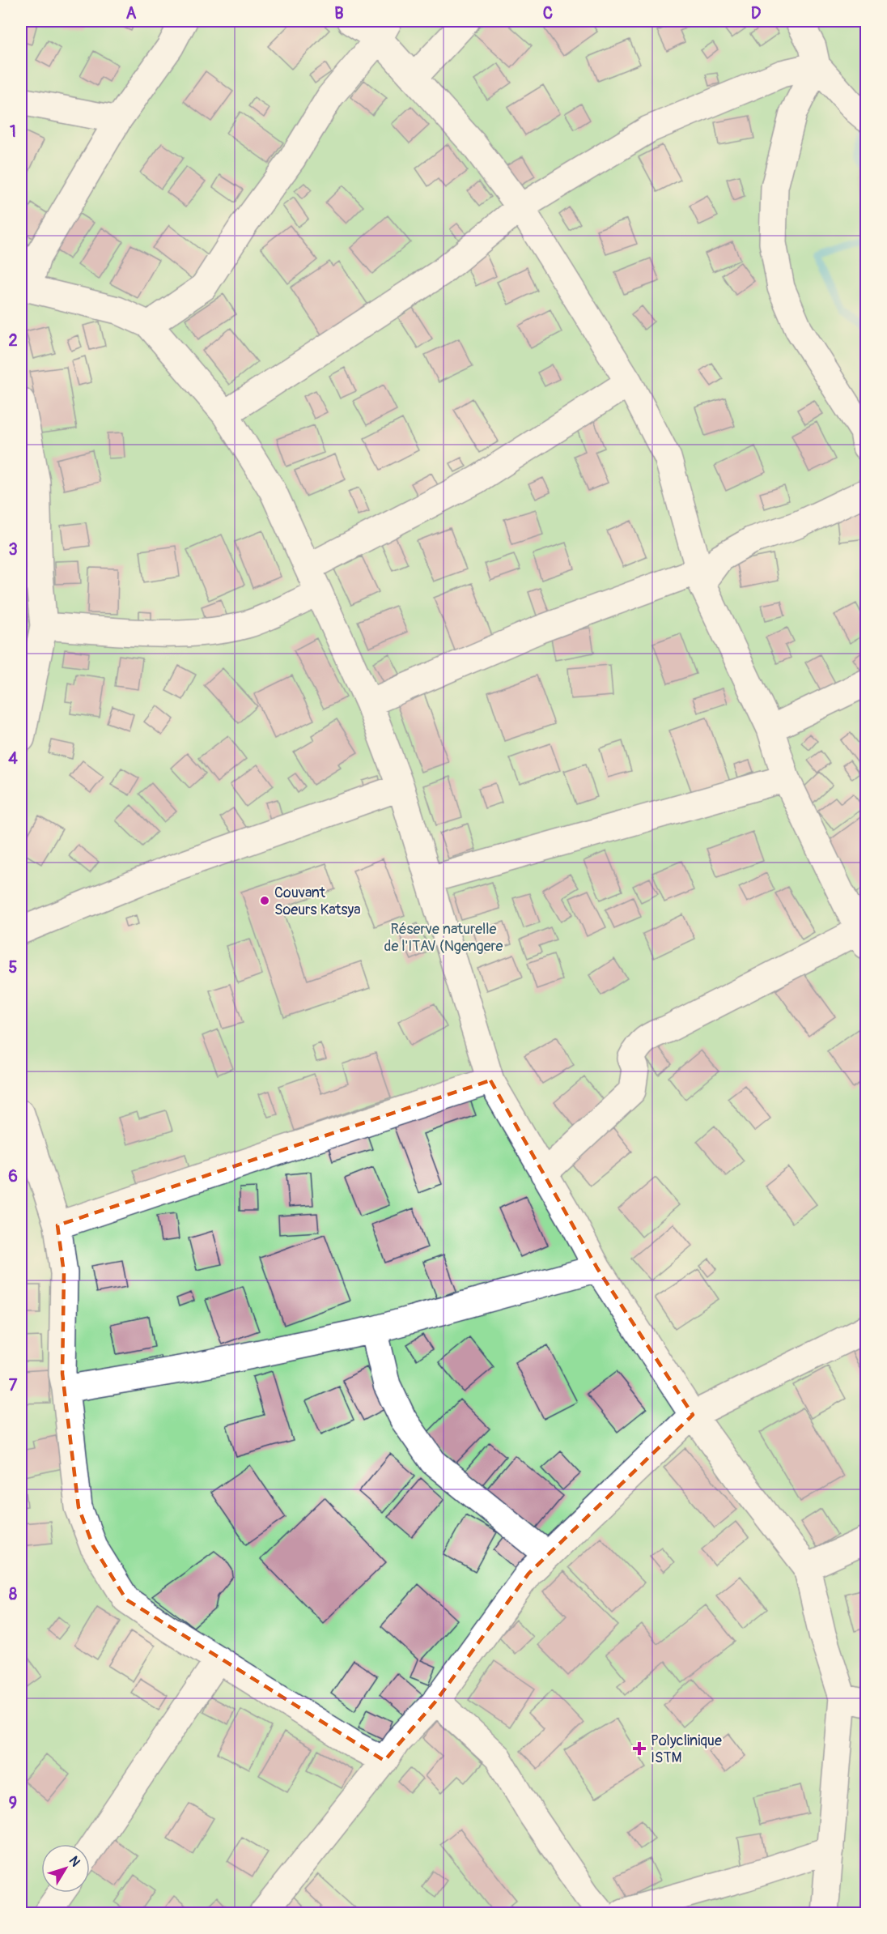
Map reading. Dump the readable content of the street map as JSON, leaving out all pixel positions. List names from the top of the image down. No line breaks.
{"parks":["Réserve naturelle de l'ITAV (Ngengere"],"places":{"other":["Couvant Soeurs Katsya"],"health":["Polyclinique ISTM"]},"north":"top right","grid":{"columns":["A","B","C","D"],"rows":["1","2","3","4","5","6","7","8","9"]}}
